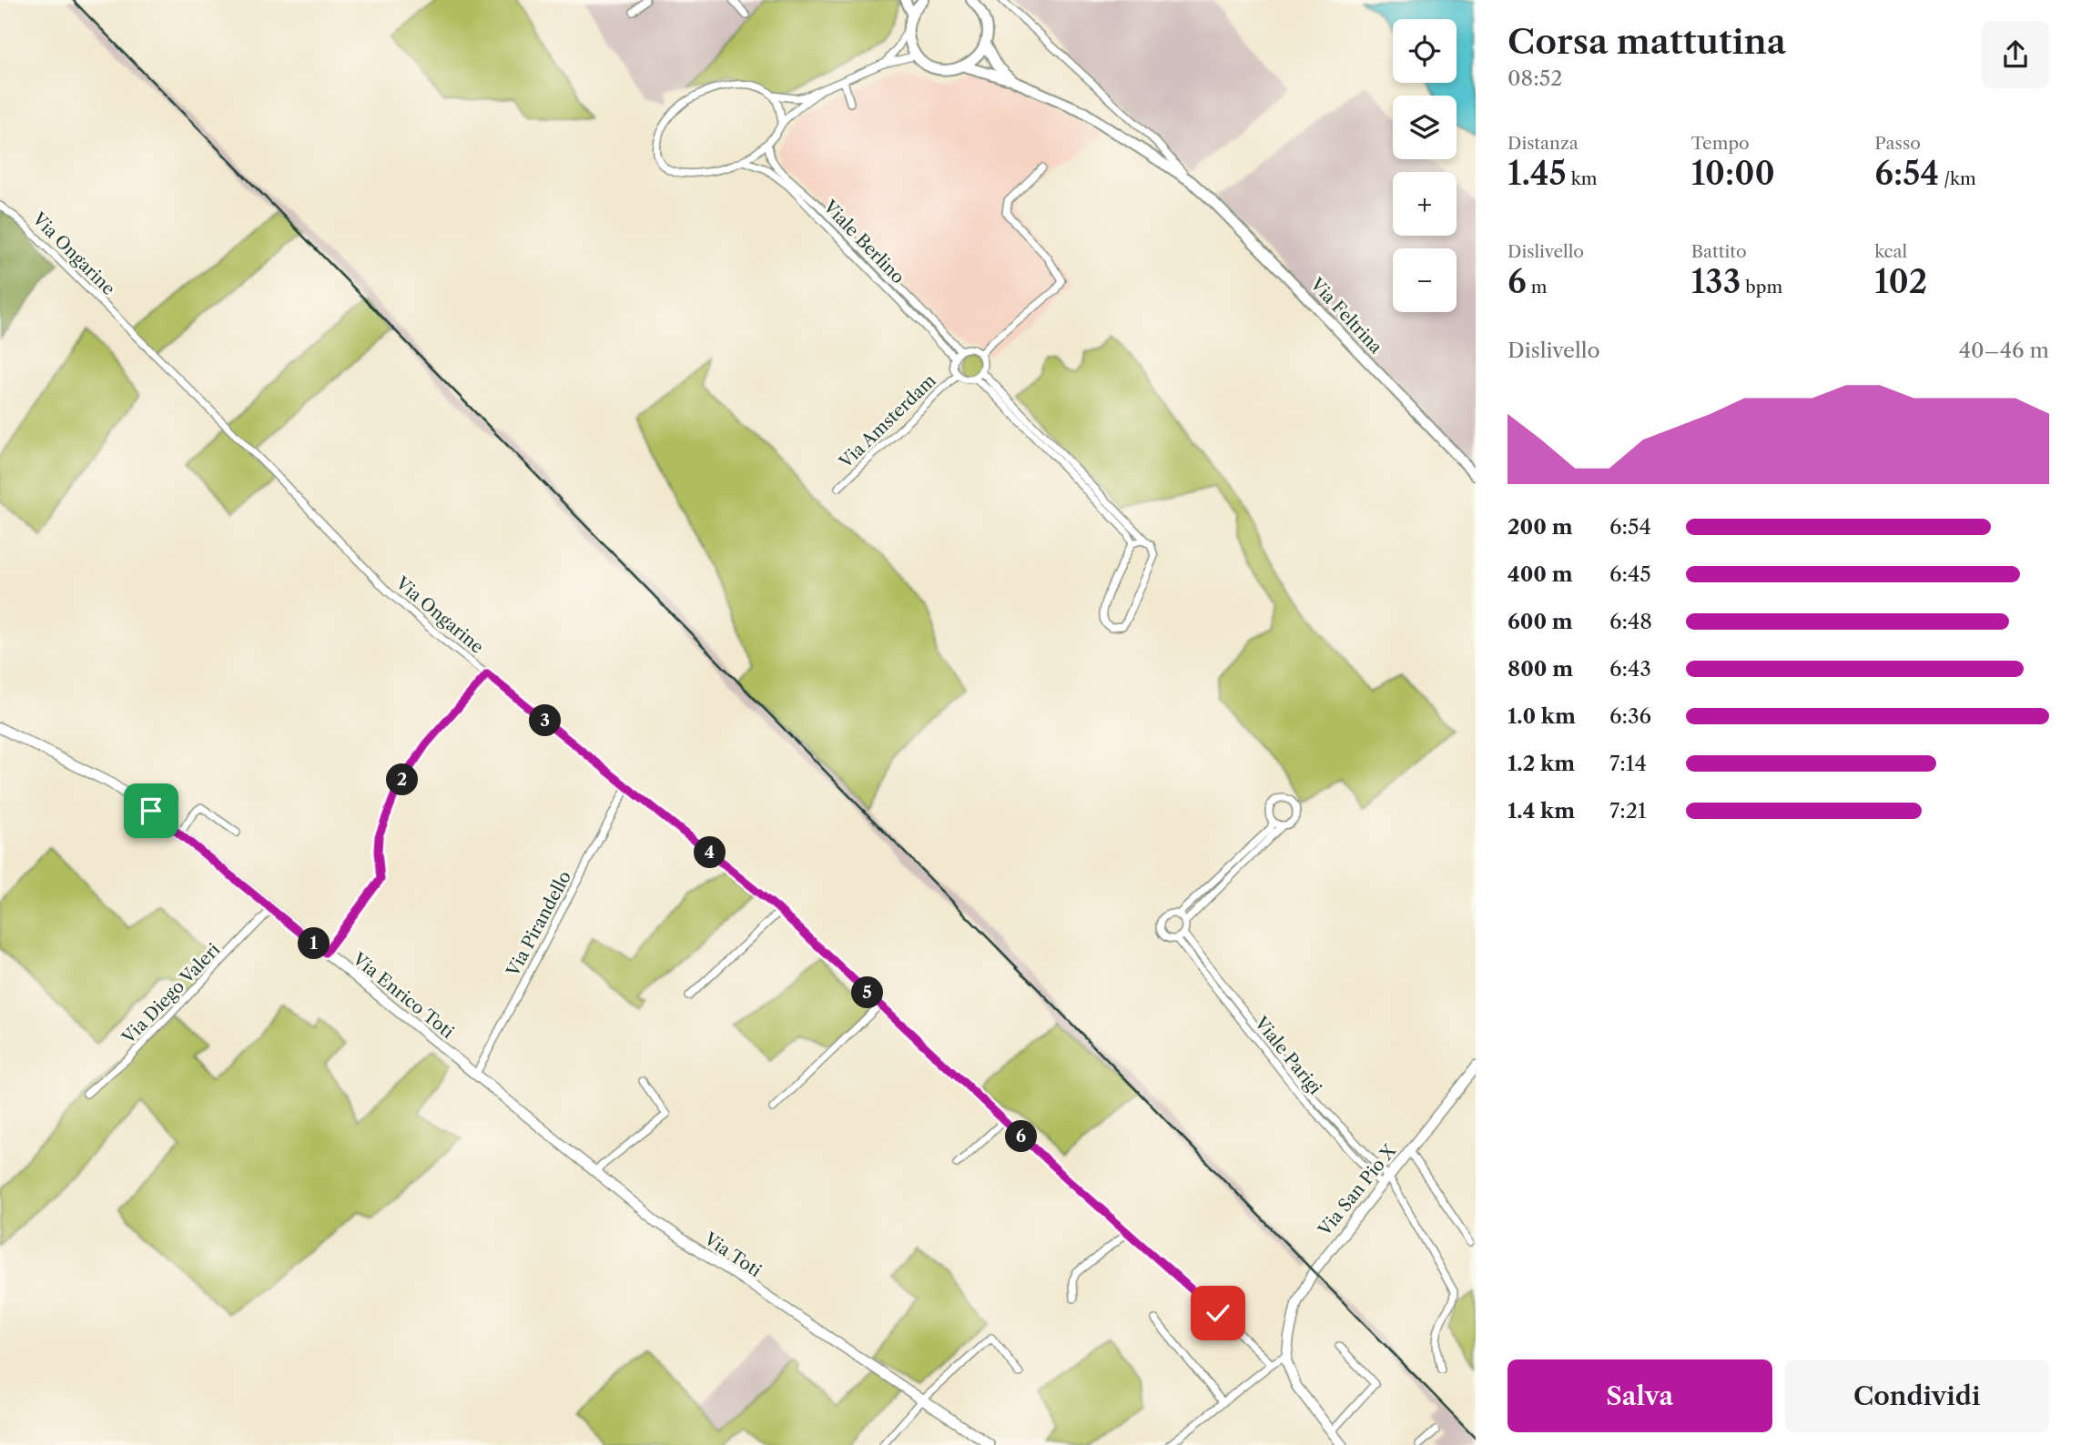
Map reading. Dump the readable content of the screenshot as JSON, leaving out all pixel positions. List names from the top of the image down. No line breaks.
{"streets":{"main road":["Via Feltrina","Via Enrico Toti","Via San Pio X","Via Toti"],"street":["Viale Berlino","Via Ongarine","Via Amsterdam","Via Pirandello","Via Diego Valeri","Viale Parigi"]},"crossings":[["Viale Berlino","Via Amsterdam"],["Via Ongarine","Via Pirandello"],["Via Pirandello","Via Enrico Toti"],["Via Pirandello","Via Toti"],["Via Diego Valeri","Via Enrico Toti"],["Via Enrico Toti","Via Toti"],["Viale Parigi","Via San Pio X"]],"page":{"heading":["Corsa mattutina","08:52"],"map_buttons":["+","−"],"stats":[["Distanza","1.45 km"],["Tempo","10:00"],["Passo","6:54 /km"],["Dislivello","6 m"],["Battito","133 bpm"],["kcal","102"]],"chart":["Dislivello","40–46 m"],"list":[{"name":"200 m","note":"6:54"},{"name":"400 m","note":"6:45"},{"name":"600 m","note":"6:48"},{"name":"800 m","note":"6:43"},{"name":"1.0 km","note":"6:36"},{"name":"1.2 km","note":"7:14"},{"name":"1.4 km","note":"7:21"}],"pins":["3","2","4","1","5","6"],"buttons":["Salva","Condividi"]}}
